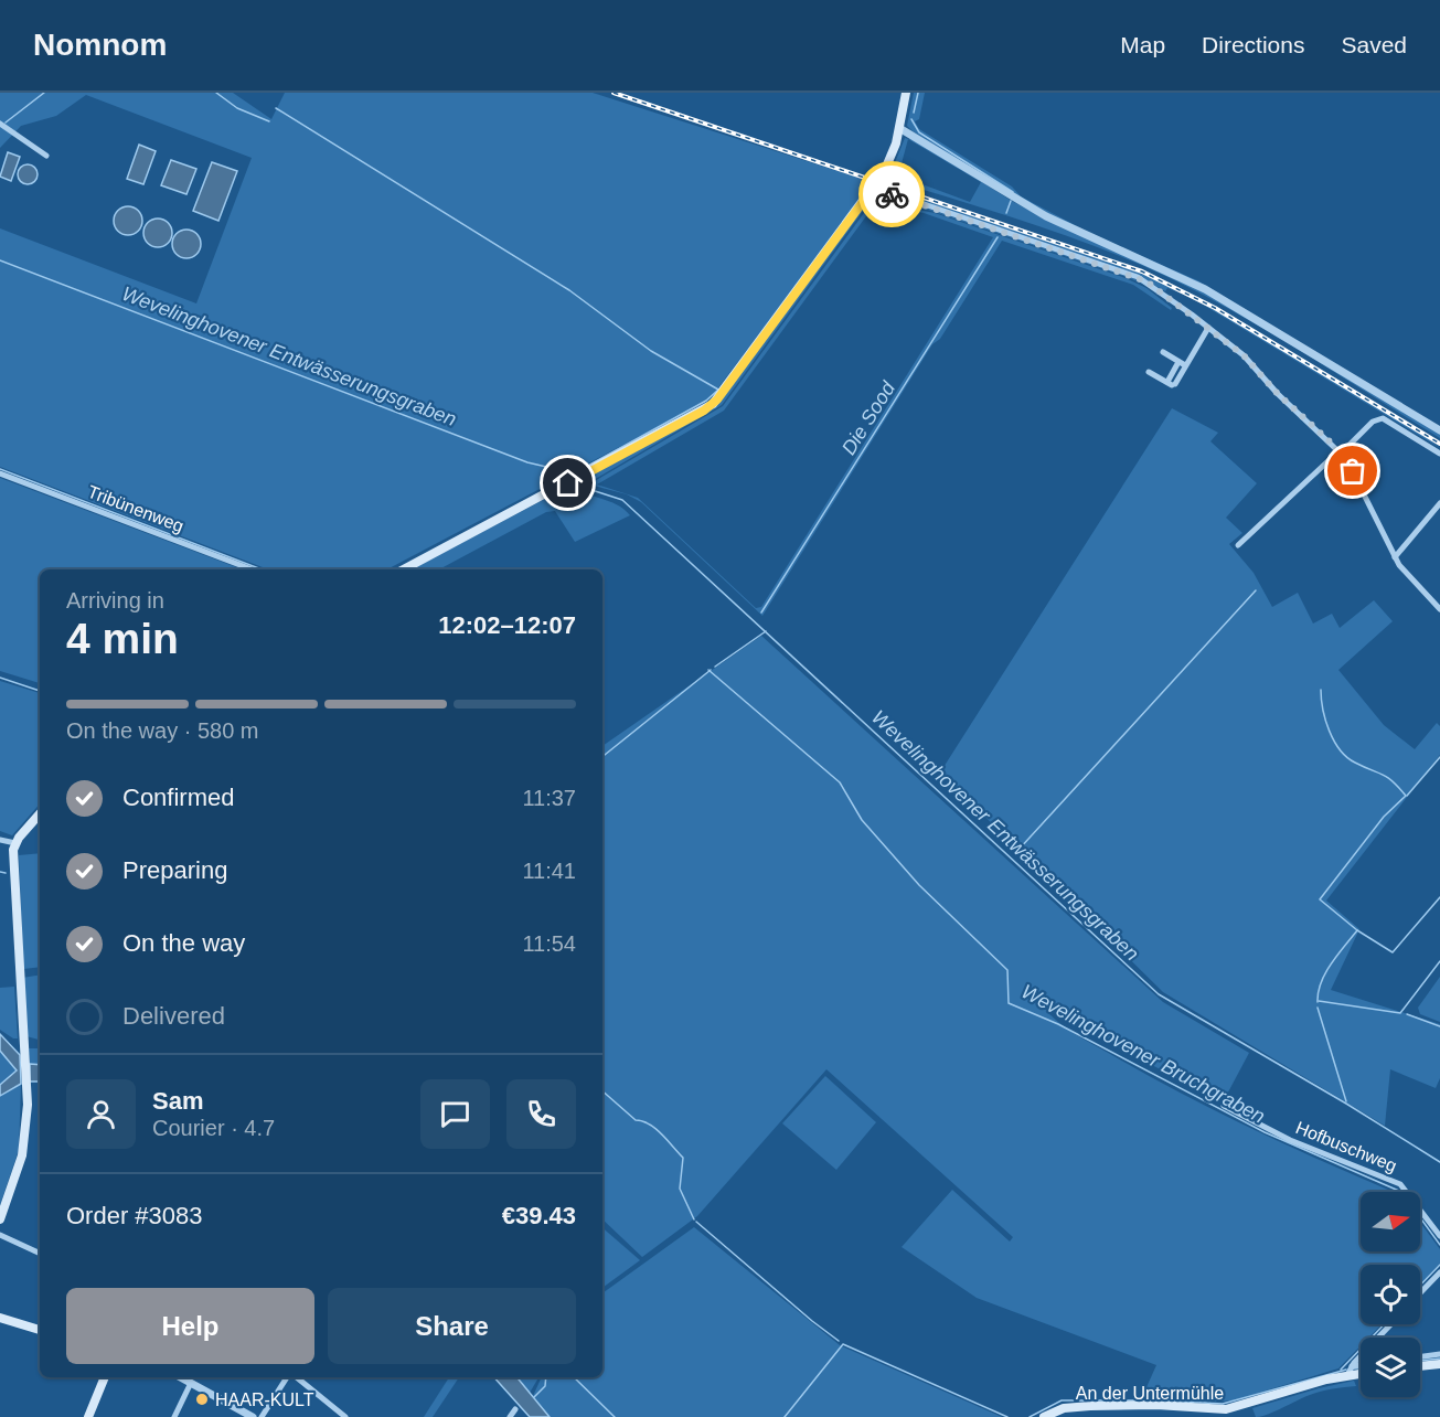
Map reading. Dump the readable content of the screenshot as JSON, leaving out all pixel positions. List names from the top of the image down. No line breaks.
{"streets":{"main road":["An der Untermühle"],"street":["Tribünenweg","Hofbuschweg"]},"water":["Wevelinghovener Entwässerungsgraben","Die Sood","Wevelinghovener Bruchgraben"],"places":["HAAR-KULT"],"north":"right","page":{"header":"Nomnom","nav":["Map","Directions","Saved"],"heading":["4 min","Arriving in","12:02–12:07"],"panel":["Sam","Courier · 4.7","Order #3083","€39.43"],"bar":"On the way · 580 m","list":[["Confirmed","11:37"],["Preparing","11:41"],["On the way","11:54"],"Delivered"],"buttons":["Help","Share"]}}
